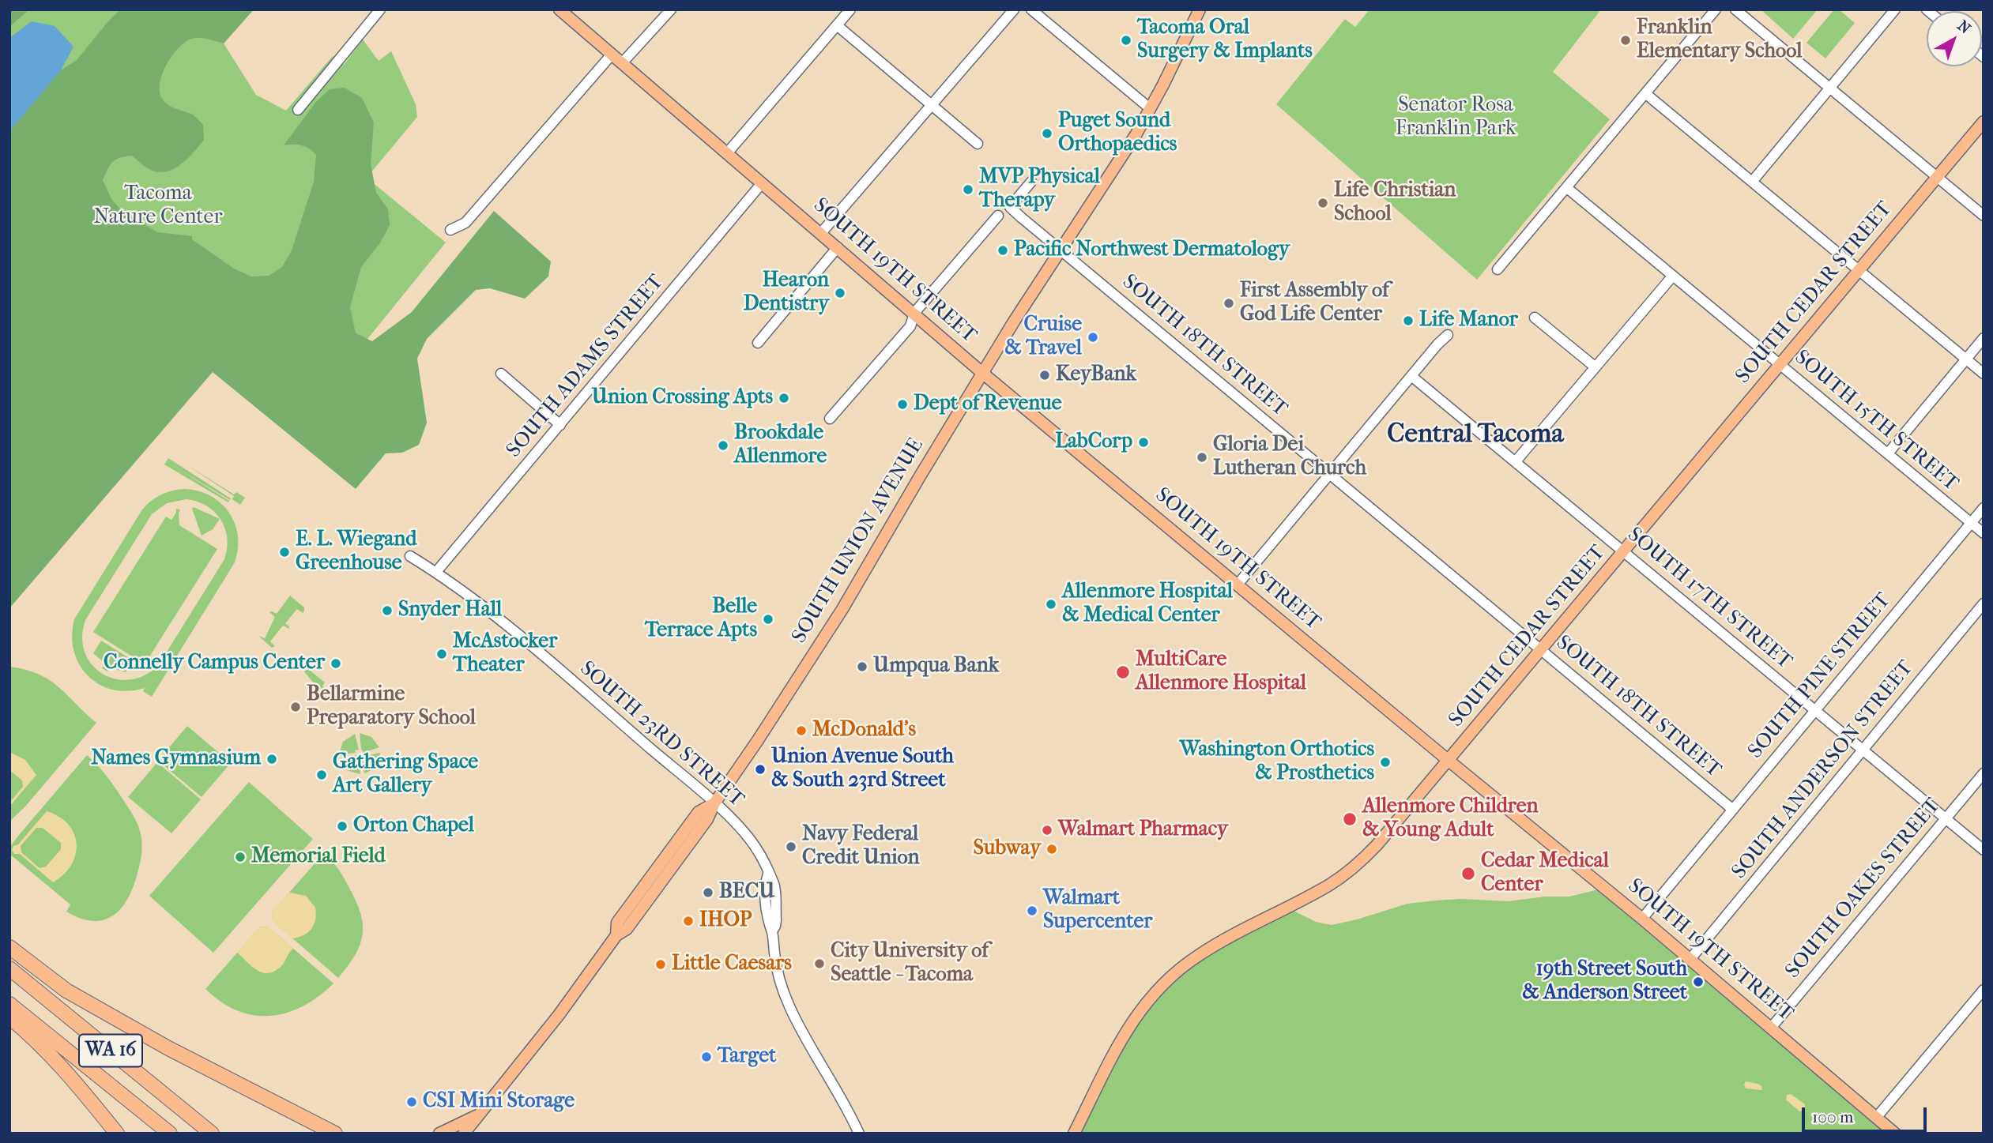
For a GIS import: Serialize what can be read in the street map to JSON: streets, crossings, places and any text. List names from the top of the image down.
{
  "streets": {
    "highway": ["WA 16"],
    "main road": ["SOUTH 19TH STREET", "SOUTH CEDAR STREET", "SOUTH UNION AVENUE"],
    "street": [
      "SOUTH 18TH STREET",
      "SOUTH ADAMS STREET",
      "SOUTH 15TH STREET",
      "SOUTH 17TH STREET",
      "SOUTH PINE STREET",
      "SOUTH 23RD STREET",
      "SOUTH ANDERSON STREET",
      "SOUTH OAKES STREET"
    ]
  },
  "crossings": [
    ["SOUTH 19TH STREET", "SOUTH CEDAR STREET"],
    ["SOUTH 19TH STREET", "SOUTH ADAMS STREET"],
    ["SOUTH 19TH STREET", "SOUTH UNION AVENUE"],
    ["SOUTH 19TH STREET", "SOUTH PINE STREET"],
    ["SOUTH 19TH STREET", "SOUTH ANDERSON STREET"],
    ["SOUTH 19TH STREET", "SOUTH OAKES STREET"],
    ["SOUTH CEDAR STREET", "SOUTH 18TH STREET"],
    ["SOUTH CEDAR STREET", "SOUTH 15TH STREET"],
    ["SOUTH CEDAR STREET", "SOUTH 17TH STREET"],
    ["SOUTH 18TH STREET", "SOUTH UNION AVENUE"],
    ["SOUTH 18TH STREET", "SOUTH PINE STREET"],
    ["SOUTH ADAMS STREET", "SOUTH 23RD STREET"],
    ["SOUTH 15TH STREET", "SOUTH PINE STREET"],
    ["SOUTH UNION AVENUE", "SOUTH 23RD STREET"],
    ["SOUTH 17TH STREET", "SOUTH PINE STREET"],
    ["SOUTH 17TH STREET", "SOUTH ANDERSON STREET"],
    ["SOUTH 17TH STREET", "SOUTH OAKES STREET"]
  ],
  "districts": ["Central Tacoma"],
  "parks": ["Senator Rosa Franklin Park", "Tacoma Nature Center"],
  "places": [
    "Tacoma Oral Surgery & Implants",
    "Franklin Elementary School",
    "Puget Sound Orthopaedics",
    "MVP Physical Therapy",
    "Life Christian School",
    "Pacific Northwest Dermatology",
    "Hearon Dentistry",
    "First Assembly of God Life Center",
    "Life Manor",
    "Cruise & Travel",
    "KeyBank",
    "Union Crossing Apts",
    "Dept of Revenue",
    "LabCorp",
    "Brookdale Allenmore",
    "Gloria Dei Lutheran Church",
    "E. L. Wiegand Greenhouse",
    "Allenmore Hospital & Medical Center",
    "Snyder Hall",
    "Belle Terrace Apts",
    "McAstocker Theater",
    "Connelly Campus Center",
    "Umpqua Bank",
    "MultiCare Allenmore Hospital",
    "Bellarmine Preparatory School",
    "McDonald's",
    "Names Gymnasium",
    "Washington Orthotics & Prosthetics",
    "Union Avenue South & South 23rd Street",
    "Gathering Space Art Gallery",
    "Allenmore Children & Young Adult",
    "Orton Chapel",
    "Walmart Pharmacy",
    "Navy Federal Credit Union",
    "Subway",
    "Memorial Field",
    "Cedar Medical Center",
    "BECU",
    "Walmart Supercenter",
    "IHOP",
    "City University of Seattle - Tacoma",
    "Little Caesars",
    "19th Street South & Anderson Street",
    "Target",
    "CSI Mini Storage"
  ],
  "scale_bar": "100 m",
  "north": "top right"
}
